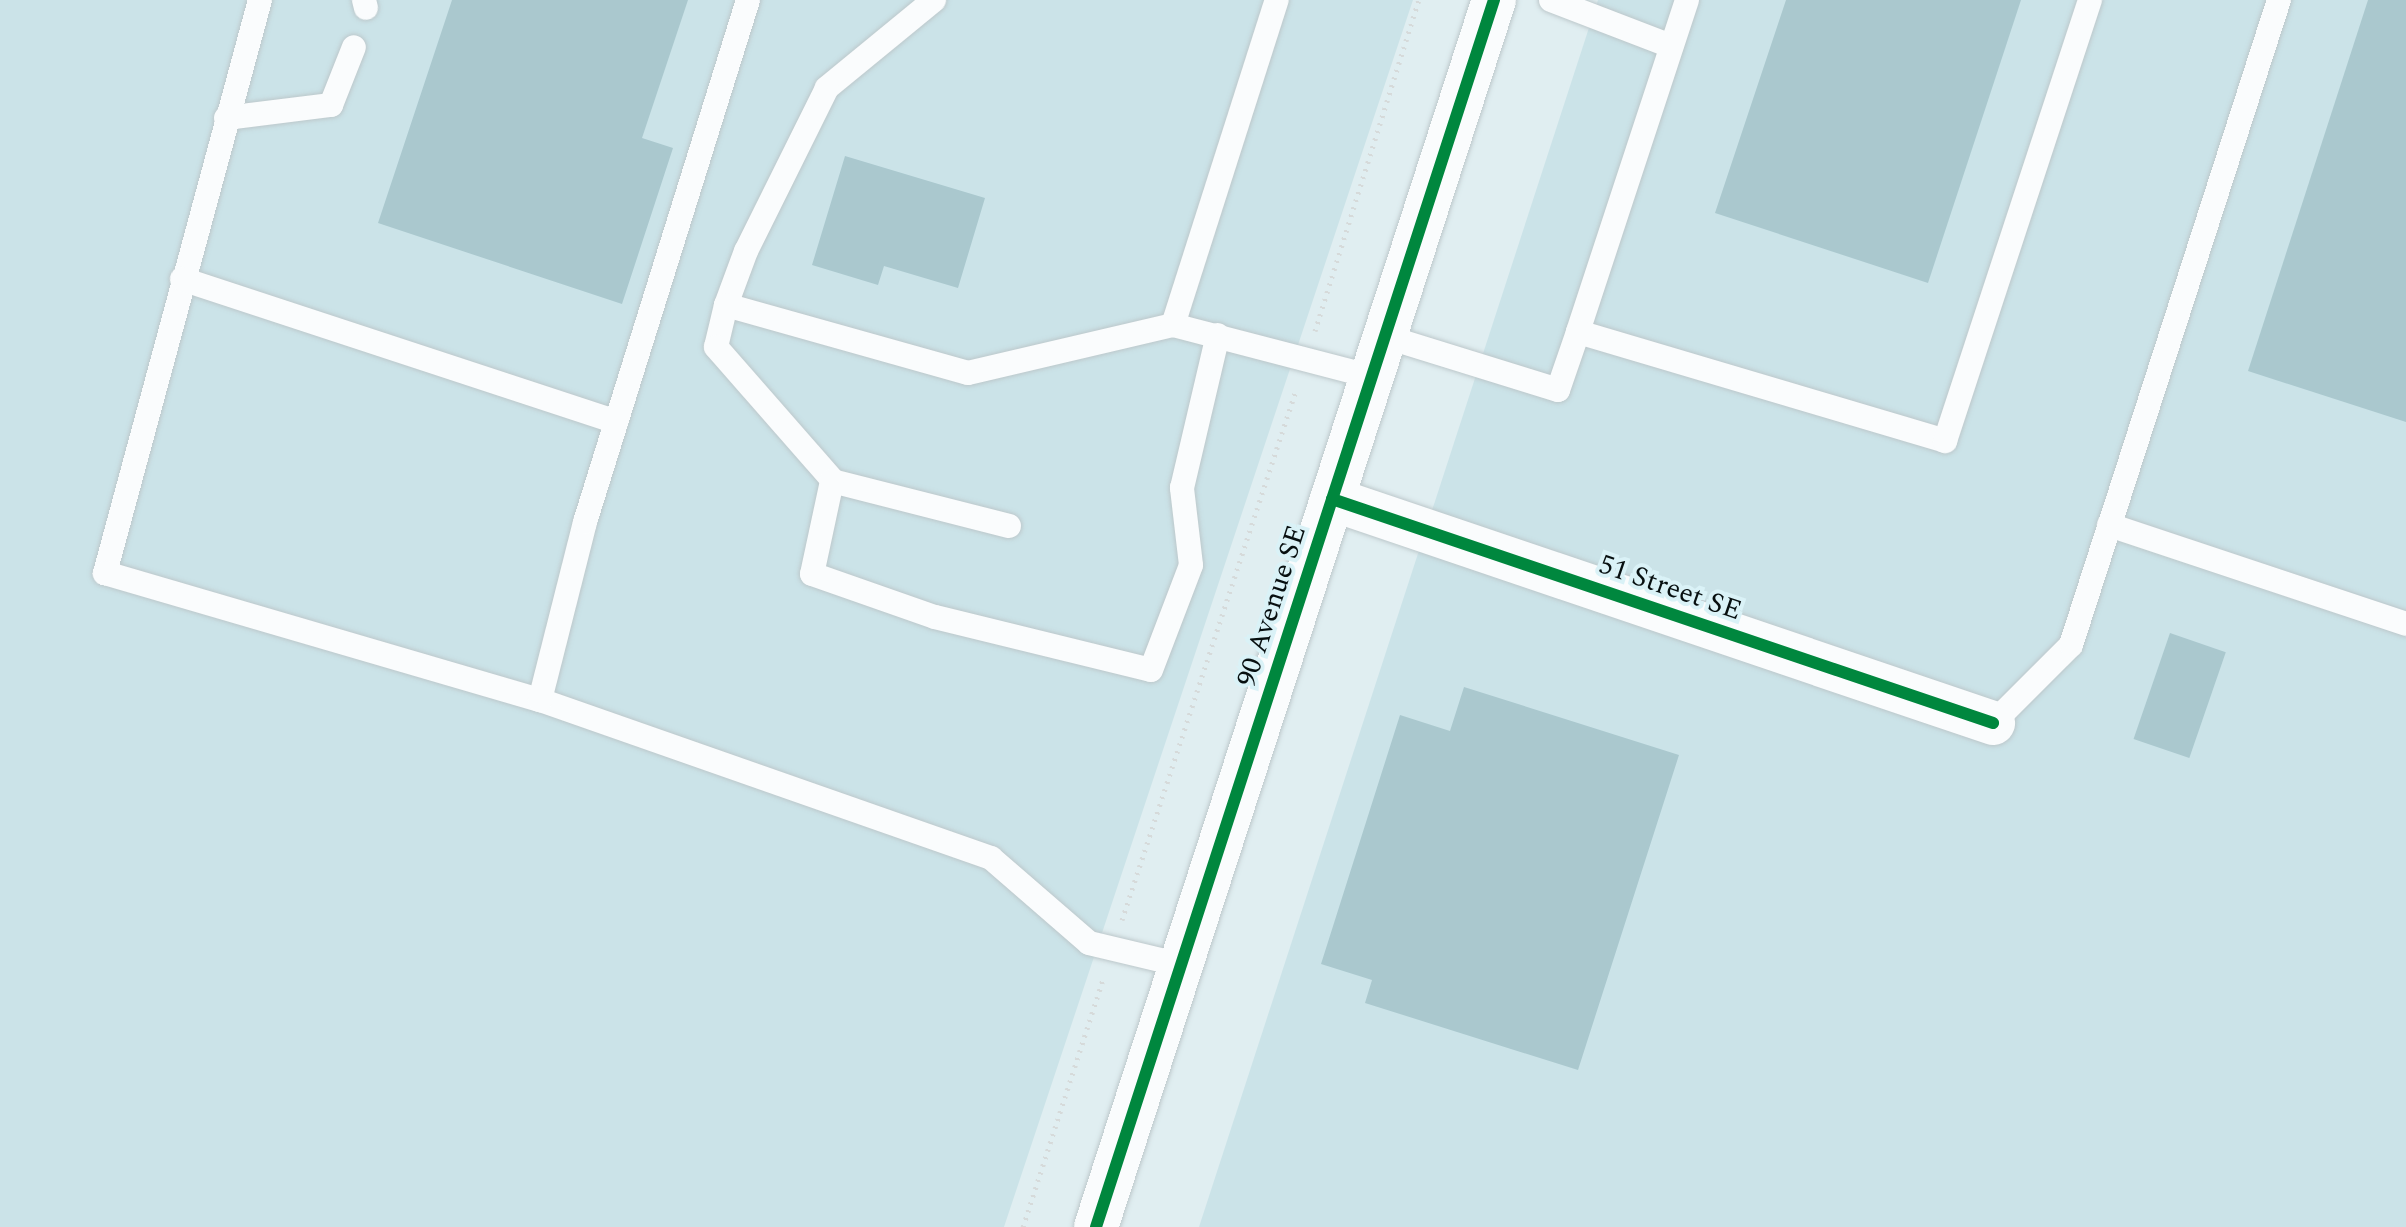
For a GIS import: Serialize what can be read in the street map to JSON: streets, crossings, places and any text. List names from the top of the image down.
{
  "streets": {
    "street": ["51 Street SE", "90 Avenue SE"]
  },
  "crossings": [
    ["51 Street SE", "90 Avenue SE"]
  ]
}
